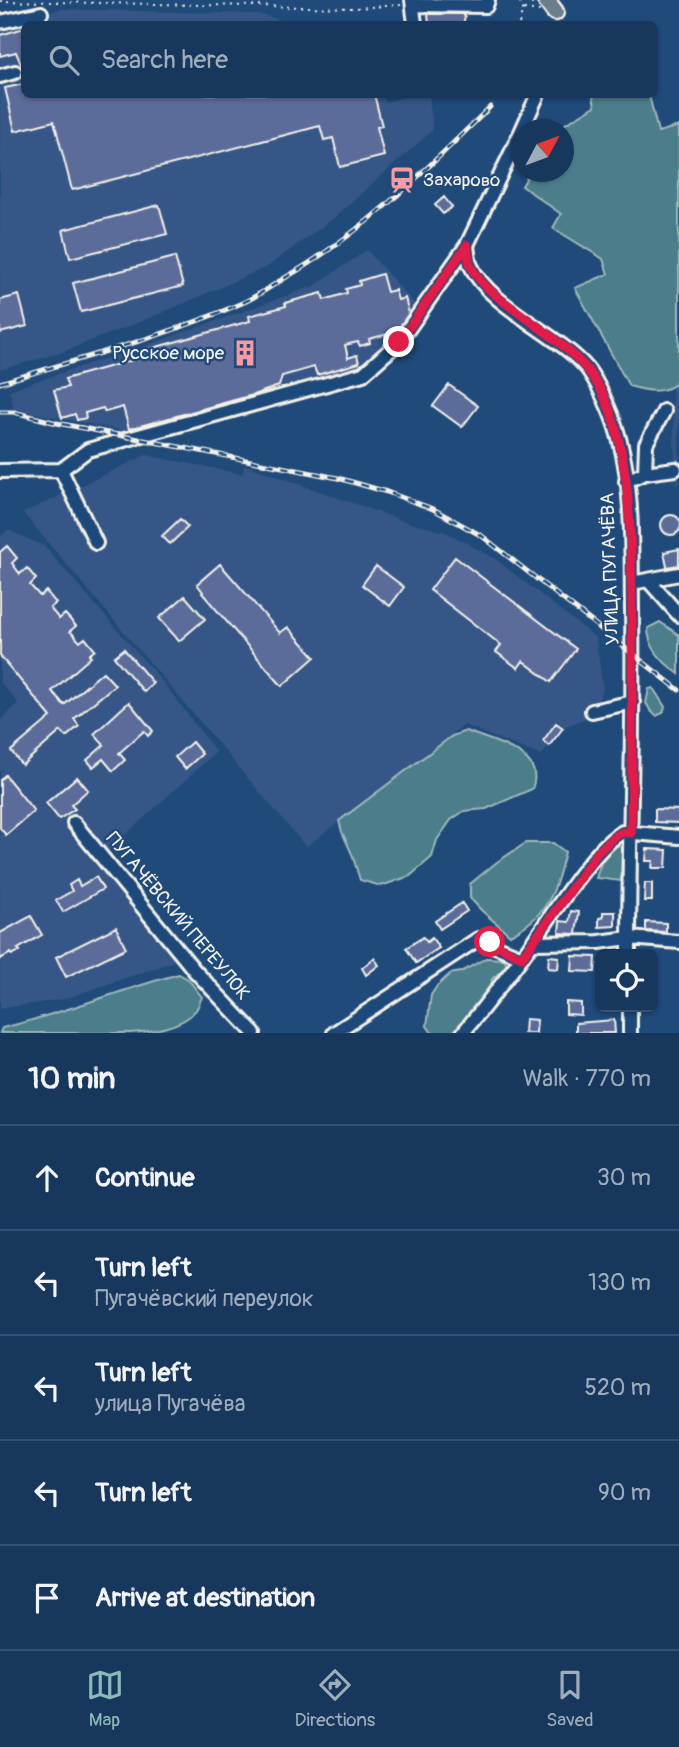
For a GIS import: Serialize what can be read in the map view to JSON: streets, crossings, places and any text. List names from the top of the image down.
{
  "streets": {
    "street": ["УЛИЦА ПУГАЧЁВА", "ПУГАЧЁВСКИЙ ПЕРЕУЛОК"]
  },
  "places": {
    "station": ["Захарово"],
    "building": ["Русское море"]
  },
  "north": "top right",
  "page": {
    "search": "Search here",
    "heading": ["10 min", "Walk · 770 m"],
    "list": [
      ["Continue", "30 m"],
      ["Turn left", "Пугачёвский переулок", "130 m"],
      ["Turn left", "улица Пугачёва", "520 m"],
      ["Turn left", "90 m"],
      "Arrive at destination"
    ],
    "nav": ["Map", "Directions", "Saved"]
  }
}
